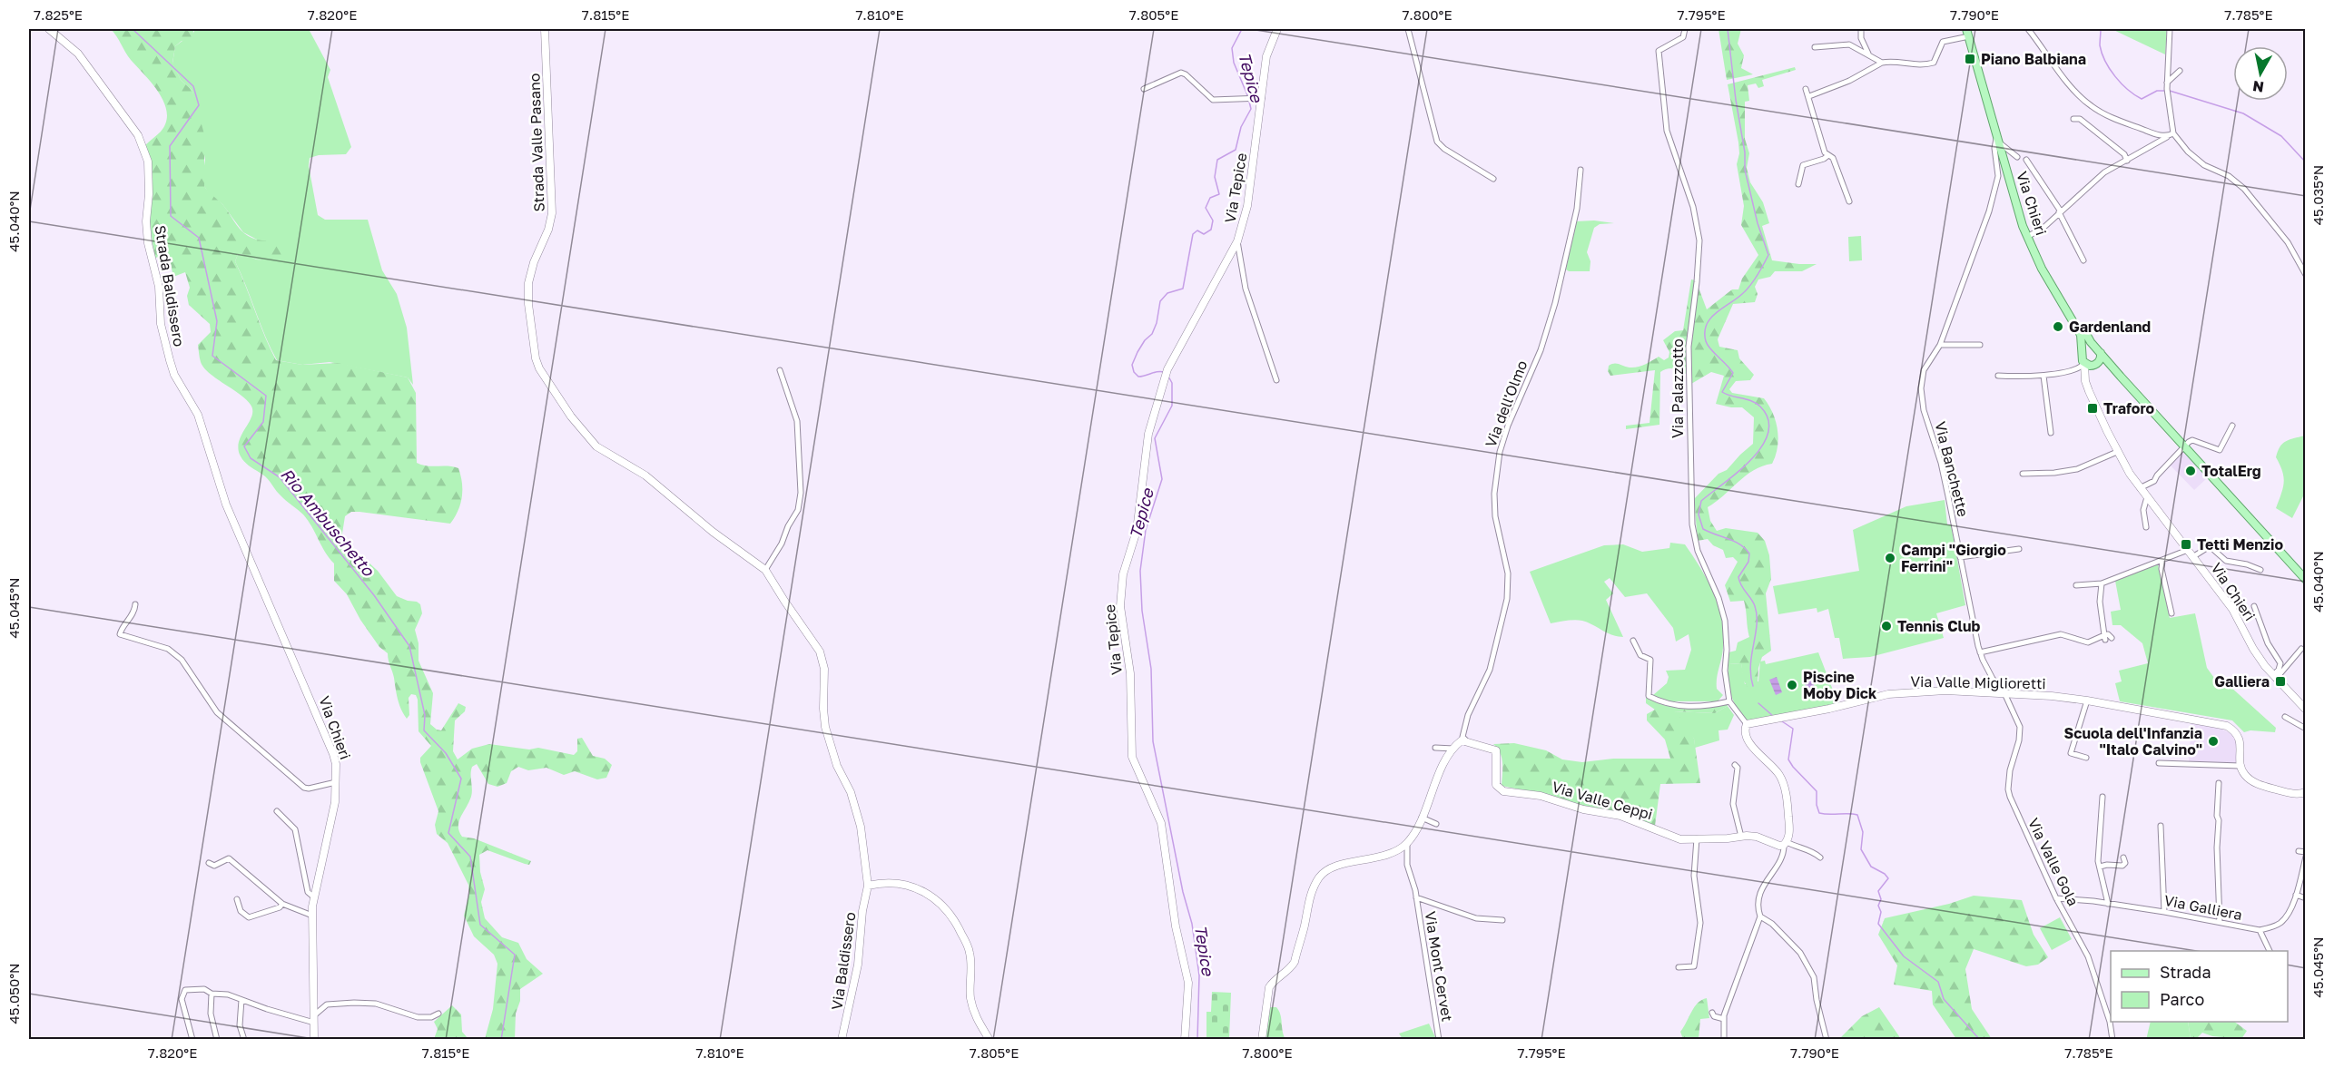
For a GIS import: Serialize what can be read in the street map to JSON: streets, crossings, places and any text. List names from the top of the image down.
{
  "streets": {
    "main road": ["Via Chieri"],
    "street": [
      "Strada Valle Pasano",
      "Via Tepice",
      "Strada Baldissero",
      "Via Palazzotto",
      "Via dell'Olmo",
      "Via Banchette",
      "Via Valle Miglioretti",
      "Via Valle Ceppi",
      "Via Valle Gola",
      "Via Galliera",
      "Via Baldissero",
      "Via Mont Cervet"
    ]
  },
  "crossings": [
    ["Strada Valle Pasano", "Via Baldissero"],
    ["Via Chieri", "Strada Baldissero"],
    ["Via Chieri", "Via Banchette"],
    ["Via Palazzotto", "Via Valle Miglioretti"],
    ["Via dell'Olmo", "Via Valle Ceppi"],
    ["Via Banchette", "Via Valle Miglioretti"],
    ["Via Banchette", "Via Valle Gola"],
    ["Via Valle Miglioretti", "Via Valle Gola"],
    ["Via Valle Gola", "Via Galliera"]
  ],
  "water": ["Tepice", "Rio Ambuschetto"],
  "places": {
    "transit": [
      "Piano Balbiana",
      "Traforo",
      "Tetti Menzio",
      "Galliera"
    ],
    "other": [
      "Gardenland",
      "TotalErg",
      "Campi \"Giorgio Ferrini\"",
      "Tennis Club",
      "Piscine Moby Dick",
      "Scuola dell'Infanzia \"Italo Calvino\""
    ]
  },
  "legend": ["Strada", "Parco"],
  "north": "bottom",
  "coordinates": [
    "7.825°E",
    "7.820°E",
    "7.815°E",
    "7.810°E",
    "7.805°E",
    "7.800°E",
    "7.795°E",
    "7.790°E",
    "7.785°E",
    "45.035°N",
    "45.040°N",
    "45.045°N",
    "45.050°N"
  ]
}
